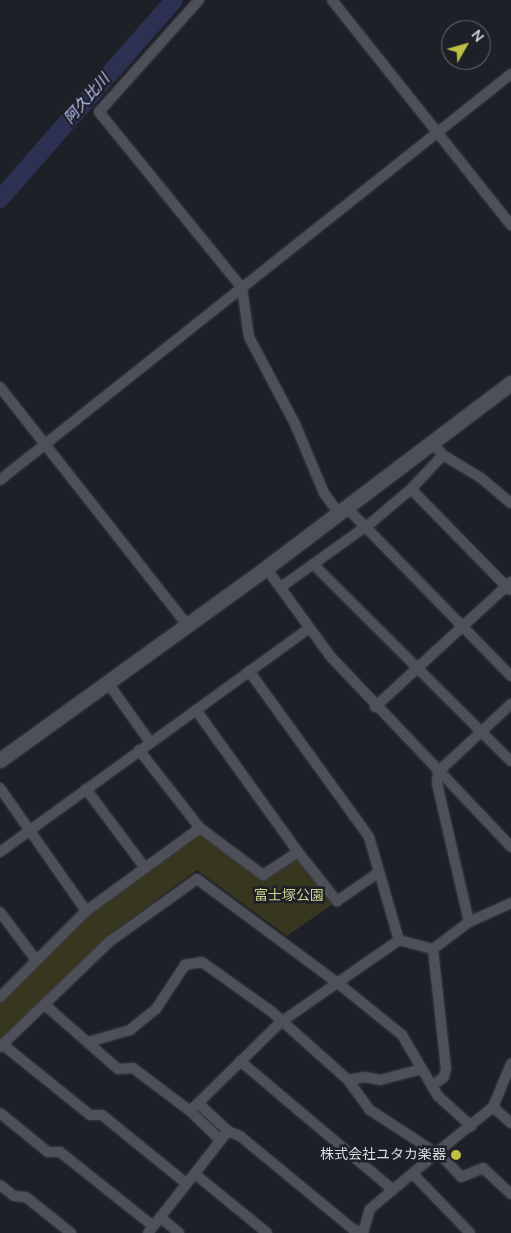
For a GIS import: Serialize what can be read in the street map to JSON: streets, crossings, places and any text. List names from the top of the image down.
{
  "water": ["阿久比川"],
  "parks": ["富士塚公園"],
  "places": ["株式会社ユタカ楽器"],
  "north": "top right"
}
